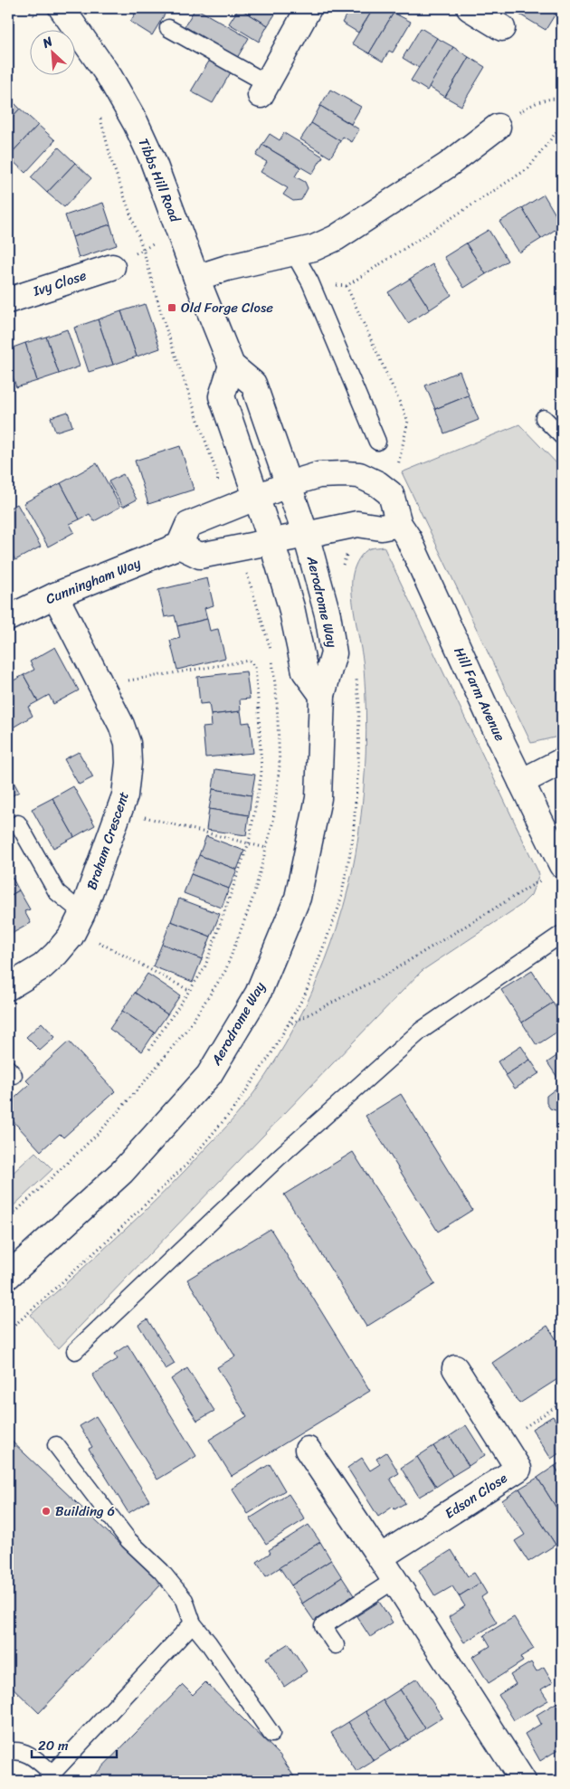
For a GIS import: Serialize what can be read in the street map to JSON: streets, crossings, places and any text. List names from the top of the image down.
{
  "streets": {
    "street": [
      "Tibbs Hill Road",
      "Ivy Close",
      "Cunningham Way",
      "Aerodrome Way",
      "Hill Farm Avenue",
      "Braham Crescent",
      "Edson Close"
    ]
  },
  "crossings": [
    ["Tibbs Hill Road", "Aerodrome Way"],
    ["Tibbs Hill Road", "Hill Farm Avenue"],
    ["Cunningham Way", "Braham Crescent"]
  ],
  "places": {
    "transit": ["Old Forge Close"],
    "other": ["Building 6"]
  },
  "scale_bar": "20 m",
  "north": "top left"
}
